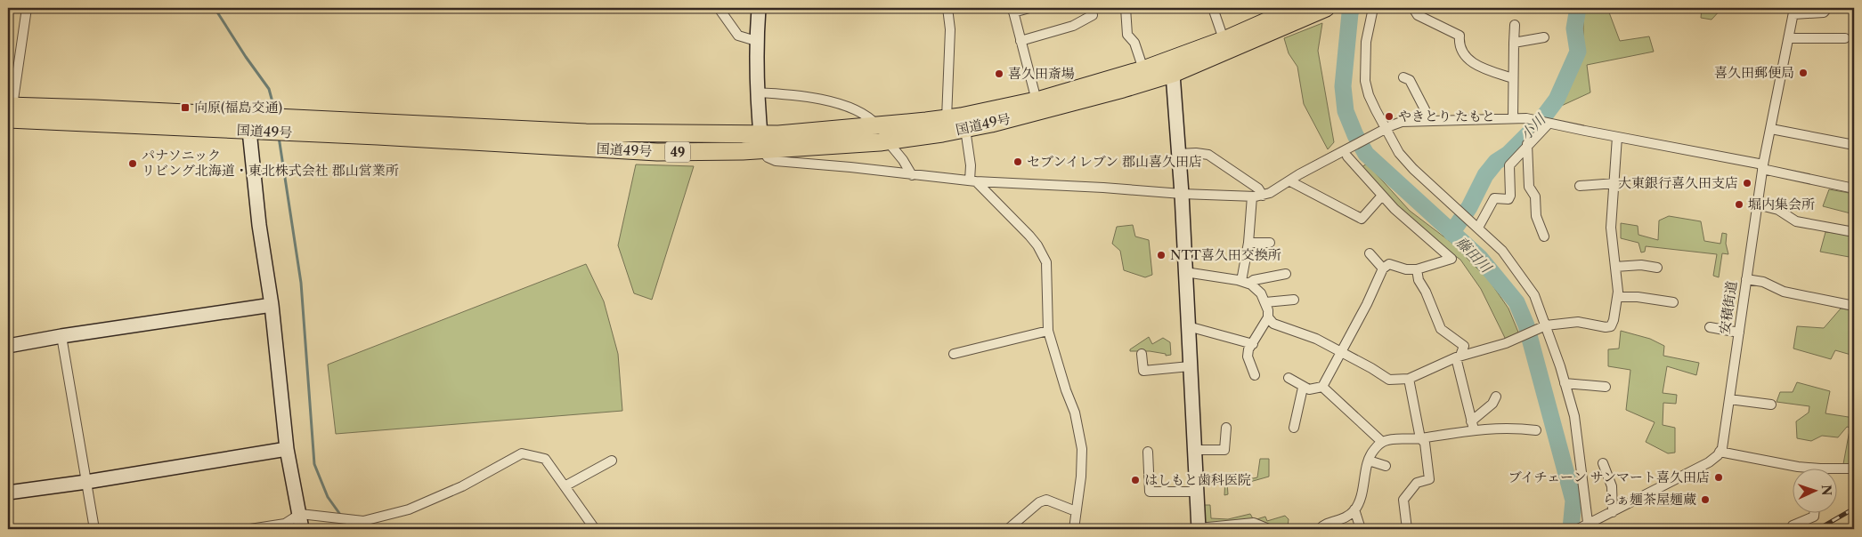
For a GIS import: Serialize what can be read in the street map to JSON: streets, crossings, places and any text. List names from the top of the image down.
{
  "streets": {
    "highway": ["国道49号", "49"],
    "street": ["安積街道"]
  },
  "water": ["小川", "藤田川"],
  "places": {
    "other": [
      "喜久田郵便局",
      "喜久田斎場",
      "やきとり たもと",
      "セブンイレブン 郡山喜久田店",
      "パナソニック リビング北海道・東北株式会社 郡山営業所",
      "大東銀行喜久田支店",
      "堀内集会所",
      "NTT喜久田交換所",
      "ブイチェーン サンマート喜久田店",
      "はしもと歯科医院",
      "らぁ麺茶屋麺蔵"
    ],
    "transit": ["向原(福島交通)"]
  },
  "north": "right"
}
